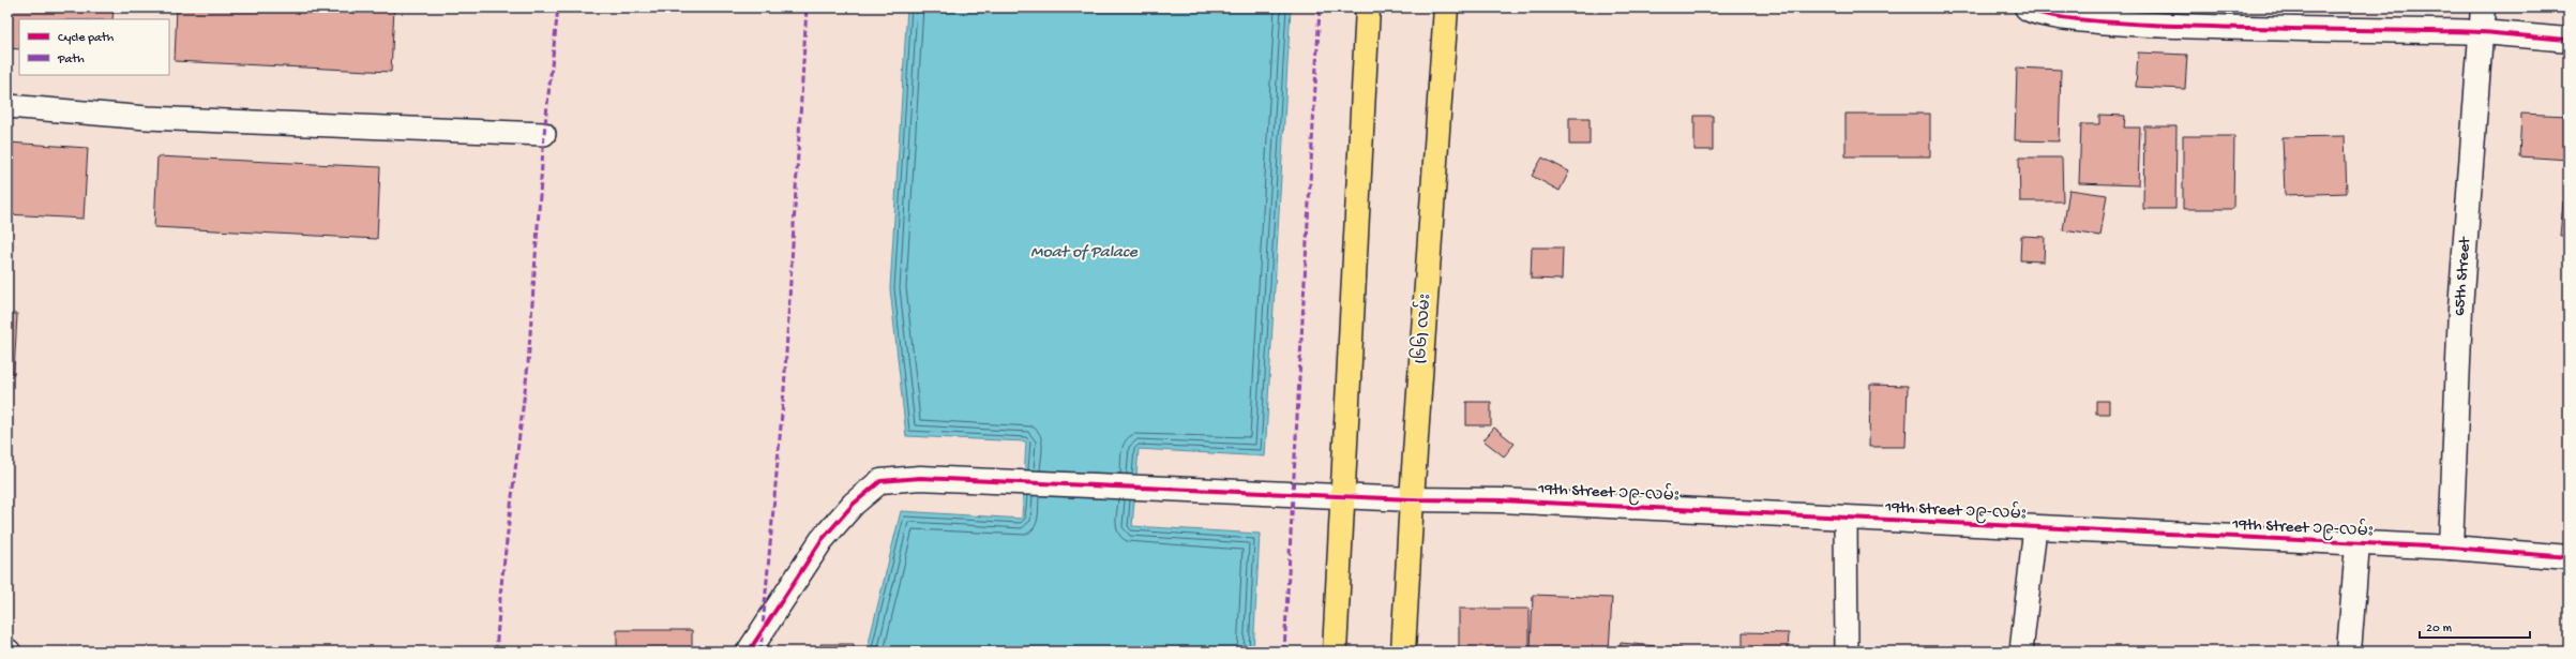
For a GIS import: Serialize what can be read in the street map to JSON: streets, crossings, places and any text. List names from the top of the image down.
{
  "streets": {
    "main road": ["(၆၆) လမ်း"],
    "street": ["65th Street", "19th Street ၁၉−လမ်း"]
  },
  "crossings": [
    ["65th Street", "19th Street ၁၉−လမ်း"],
    ["(၆၆) လမ်း", "19th Street ၁၉−လမ်း"]
  ],
  "water": ["Moat of Palace"],
  "legend": ["Cycle path", "Path"],
  "scale_bar": "20 m"
}
